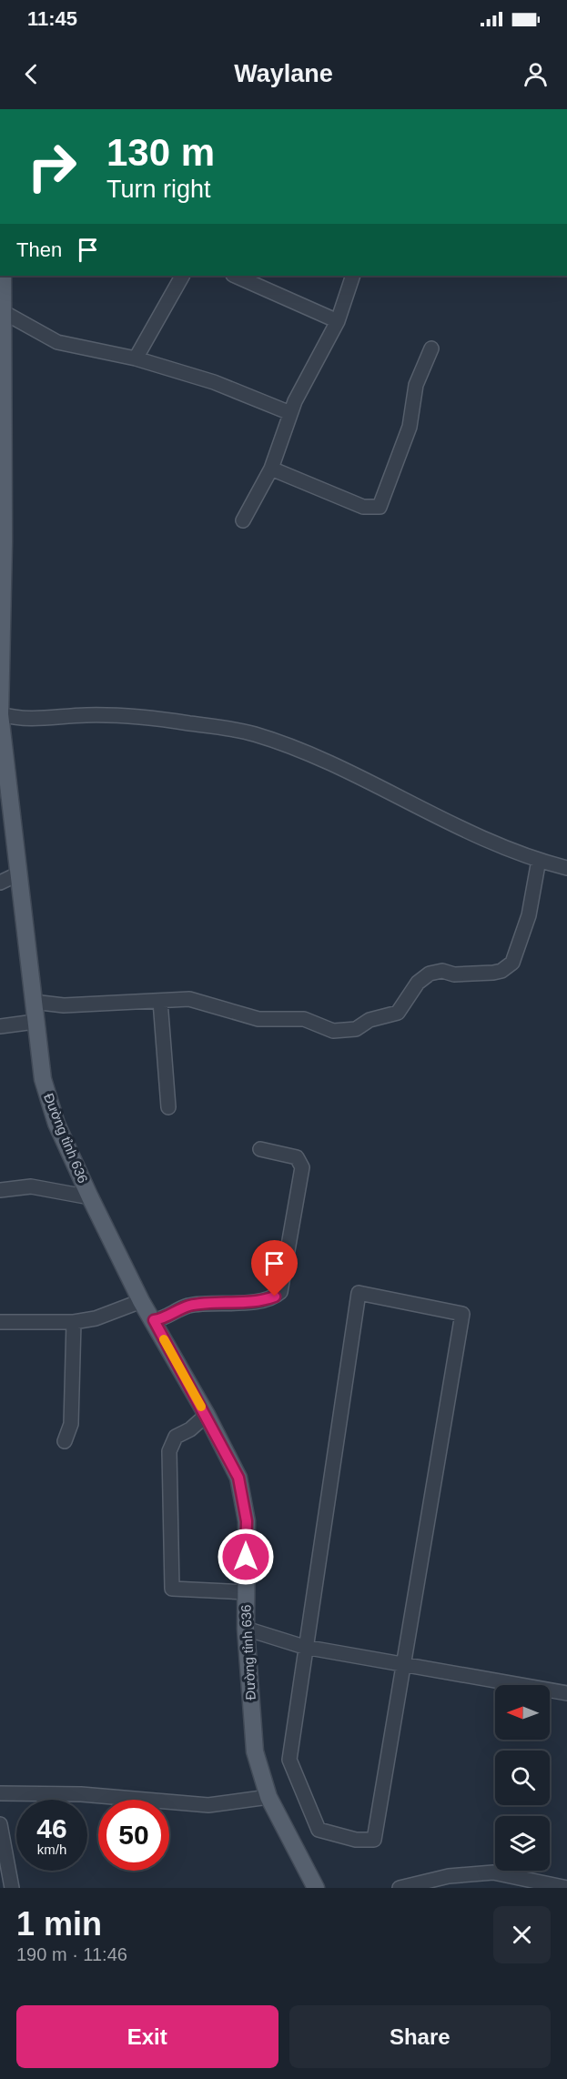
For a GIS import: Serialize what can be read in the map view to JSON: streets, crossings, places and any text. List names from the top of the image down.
{
  "streets": {
    "main road": ["Đường tỉnh 636"]
  },
  "north": "left",
  "page": {
    "status": "11:45",
    "header": "Waylane",
    "turn": ["130 m", "Turn right"],
    "then": "Then",
    "speed": "46 km/h",
    "limit": "50",
    "heading": ["1 min", "190 m · 11:46"],
    "buttons": ["Exit", "Share"]
  }
}
